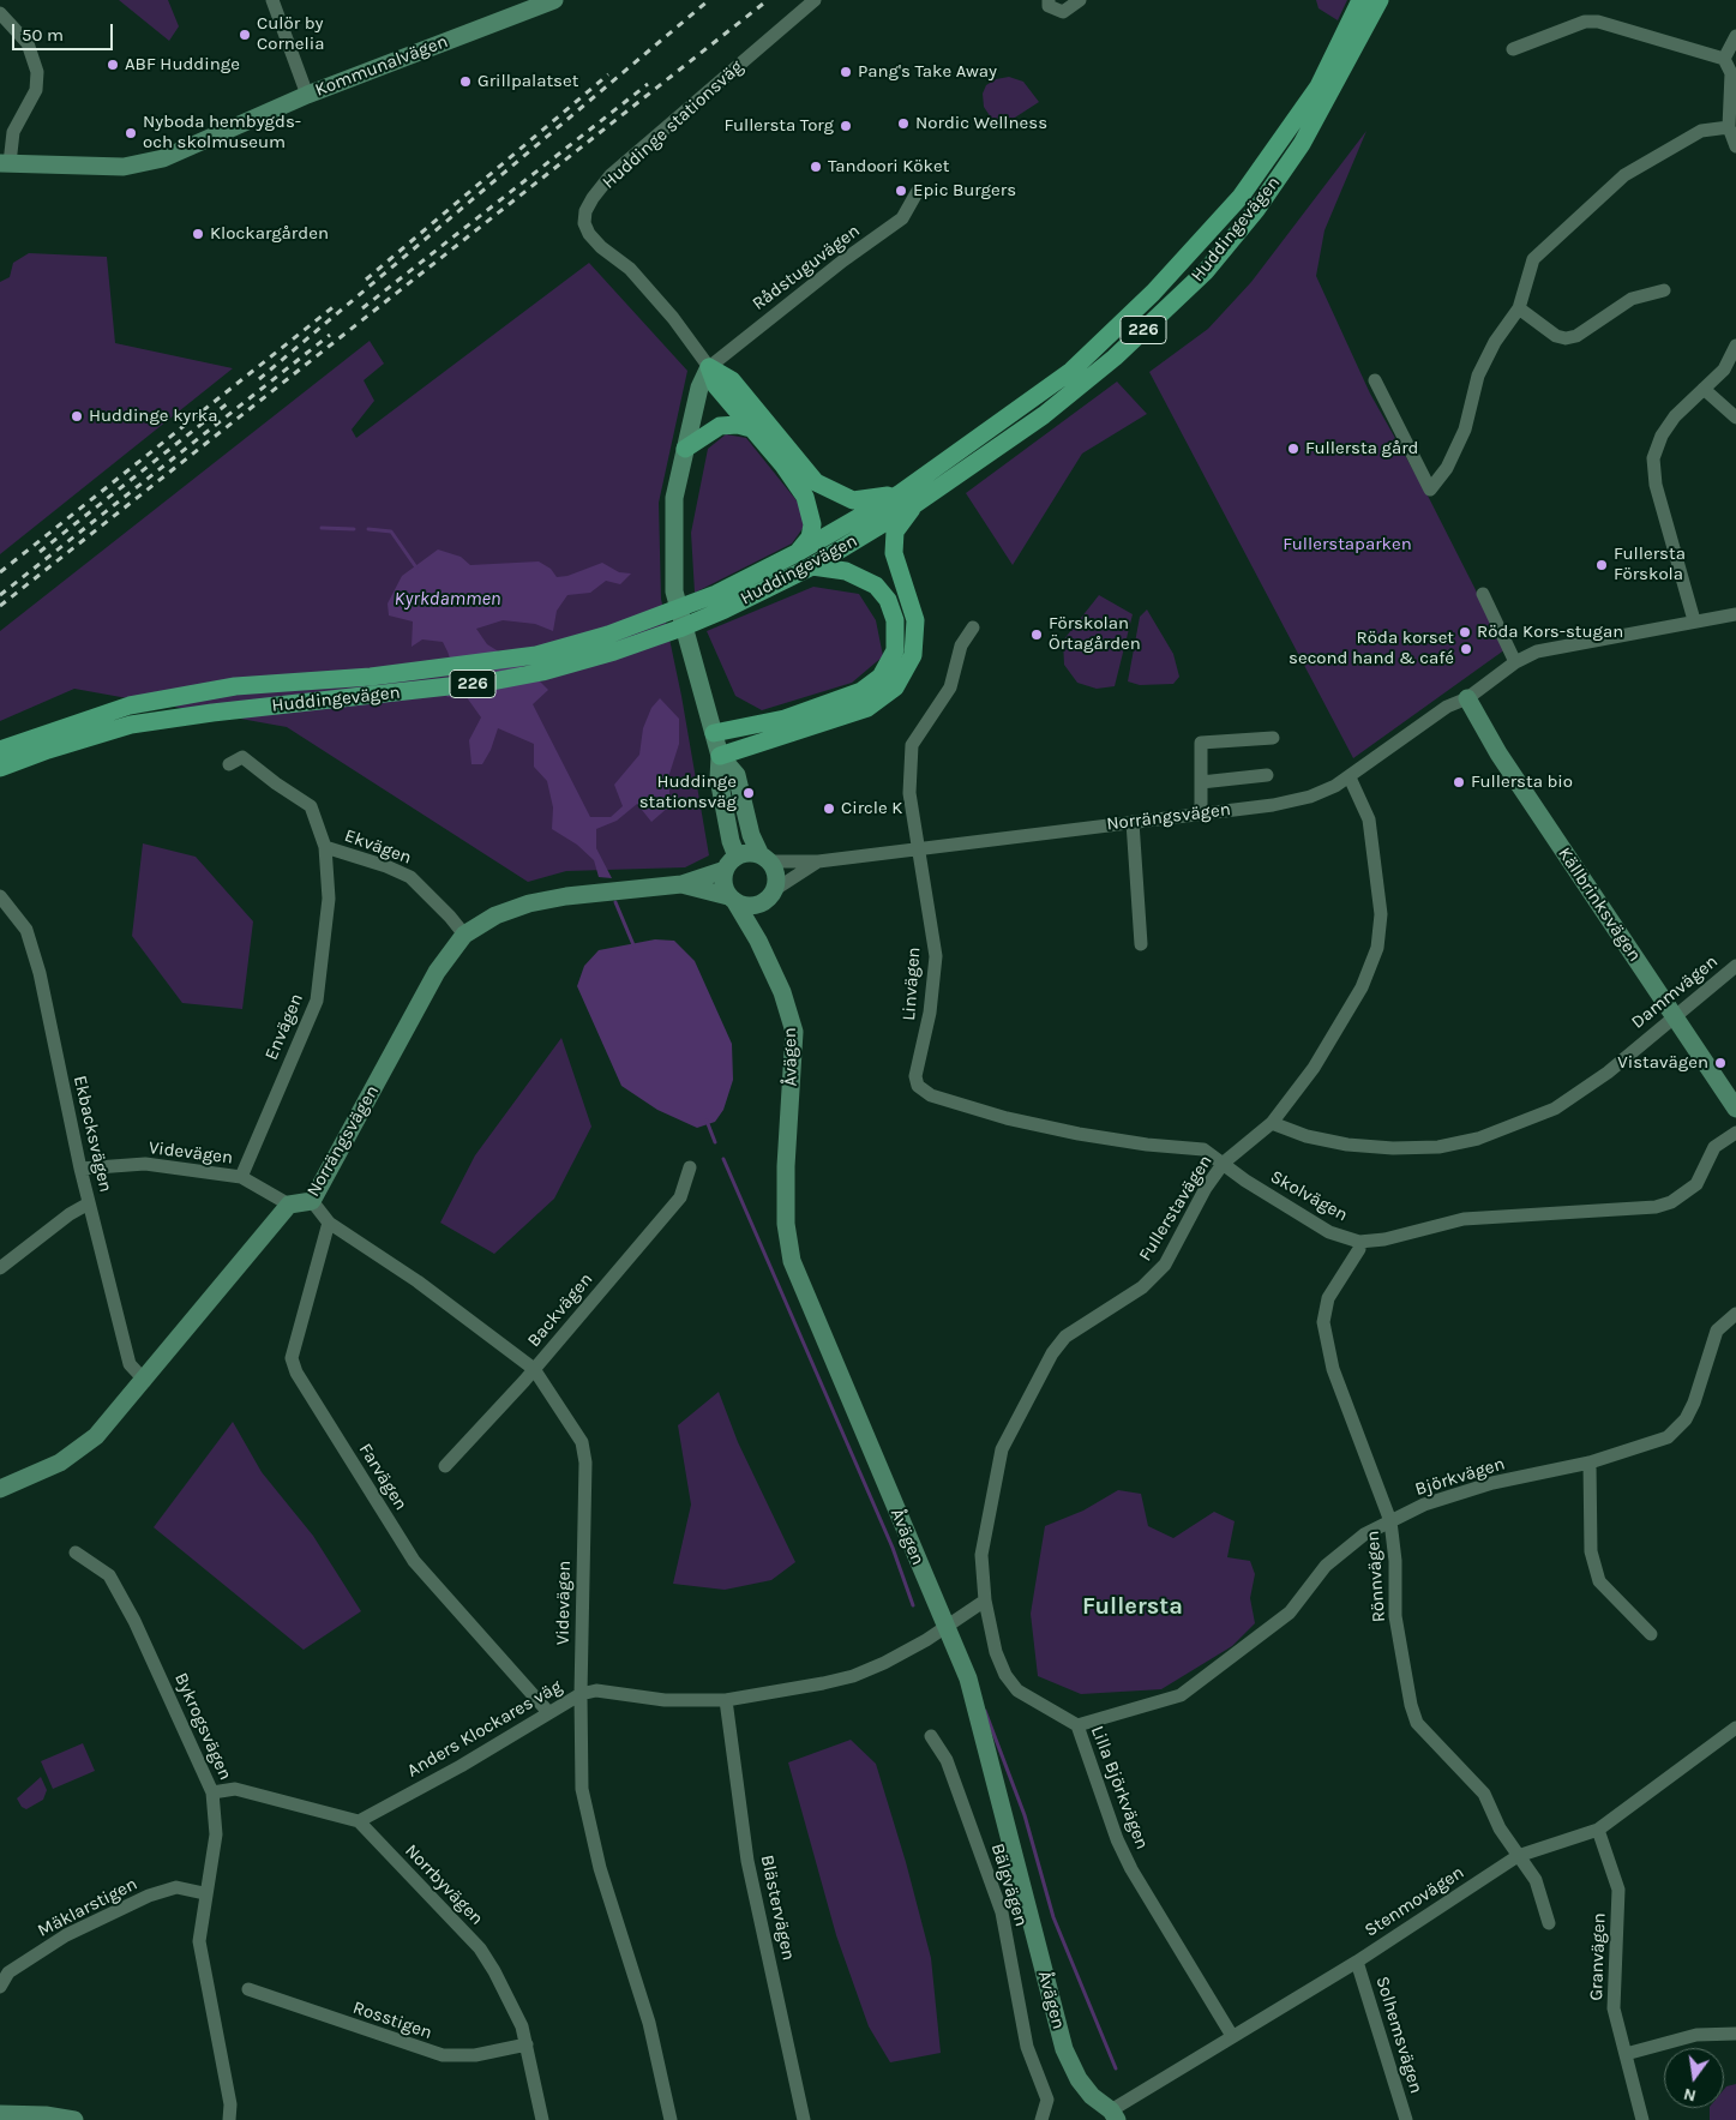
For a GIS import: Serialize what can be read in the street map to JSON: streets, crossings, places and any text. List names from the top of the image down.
{
  "streets": {
    "main road": ["Huddingevägen", "226"],
    "street": [
      "Kommunalvägen",
      "Huddinge stationsväg",
      "Rådstuguvägen",
      "Norrängsvägen",
      "Ekvägen",
      "Källbrinksvägen",
      "Linvägen",
      "Dammvägen",
      "Envägen",
      "Åvägen",
      "Ekbacksvägen",
      "Videvägen",
      "Skolvägen",
      "Fullerstavägen",
      "Backvägen",
      "Farvägen",
      "Björkvägen",
      "Rönnvägen",
      "Bykrogsvägen",
      "Anders Klockares väg",
      "Lilla Björkvägen",
      "Norrbyvägen",
      "Bälgvägen",
      "Stenmovägen",
      "Mäklarstigen",
      "Blästervägen",
      "Granvägen",
      "Rosstigen",
      "Solhemsvägen"
    ]
  },
  "crossings": [
    ["Huddinge stationsväg", "Rådstuguvägen"],
    ["Norrängsvägen", "Ekvägen"],
    ["Norrängsvägen", "Källbrinksvägen"],
    ["Norrängsvägen", "Linvägen"],
    ["Norrängsvägen", "Åvägen"],
    ["Norrängsvägen", "Ekbacksvägen"],
    ["Norrängsvägen", "Videvägen"],
    ["Norrängsvägen", "Fullerstavägen"],
    ["Ekvägen", "Envägen"],
    ["Källbrinksvägen", "Dammvägen"],
    ["Linvägen", "Skolvägen"],
    ["Dammvägen", "Fullerstavägen"],
    ["Envägen", "Videvägen"],
    ["Åvägen", "Anders Klockares väg"],
    ["Åvägen", "Stenmovägen"],
    ["Ekbacksvägen", "Videvägen"],
    ["Videvägen", "Backvägen"],
    ["Videvägen", "Farvägen"],
    ["Videvägen", "Anders Klockares väg"],
    ["Skolvägen", "Fullerstavägen"],
    ["Skolvägen", "Rönnvägen"],
    ["Fullerstavägen", "Lilla Björkvägen"],
    ["Farvägen", "Anders Klockares väg"],
    ["Björkvägen", "Rönnvägen"],
    ["Björkvägen", "Lilla Björkvägen"],
    ["Rönnvägen", "Stenmovägen"],
    ["Bykrogsvägen", "Mäklarstigen"],
    ["Anders Klockares väg", "Norrbyvägen"],
    ["Anders Klockares väg", "Blästervägen"],
    ["Lilla Björkvägen", "Stenmovägen"],
    ["Norrbyvägen", "Rosstigen"],
    ["Stenmovägen", "Granvägen"],
    ["Stenmovägen", "Solhemsvägen"]
  ],
  "districts": ["Fullersta"],
  "water": ["Kyrkdammen"],
  "parks": ["Fullerstaparken"],
  "places": [
    "Culör by Cornelia",
    "ABF Huddinge",
    "Pang's Take Away",
    "Grillpalatset",
    "Nordic Wellness",
    "Fullersta Torg",
    "Nyboda hembygds- och skolmuseum",
    "Tandoori Köket",
    "Epic Burgers",
    "Klockargården",
    "Huddinge kyrka",
    "Fullersta gård",
    "Fullersta Förskola",
    "Röda Kors-stugan",
    "Förskolan Örtagården",
    "Röda korset second hand & café",
    "Fullersta bio",
    "Huddinge stationsväg",
    "Circle K",
    "Vistavägen"
  ],
  "scale_bar": "50 m",
  "north": "bottom"
}
